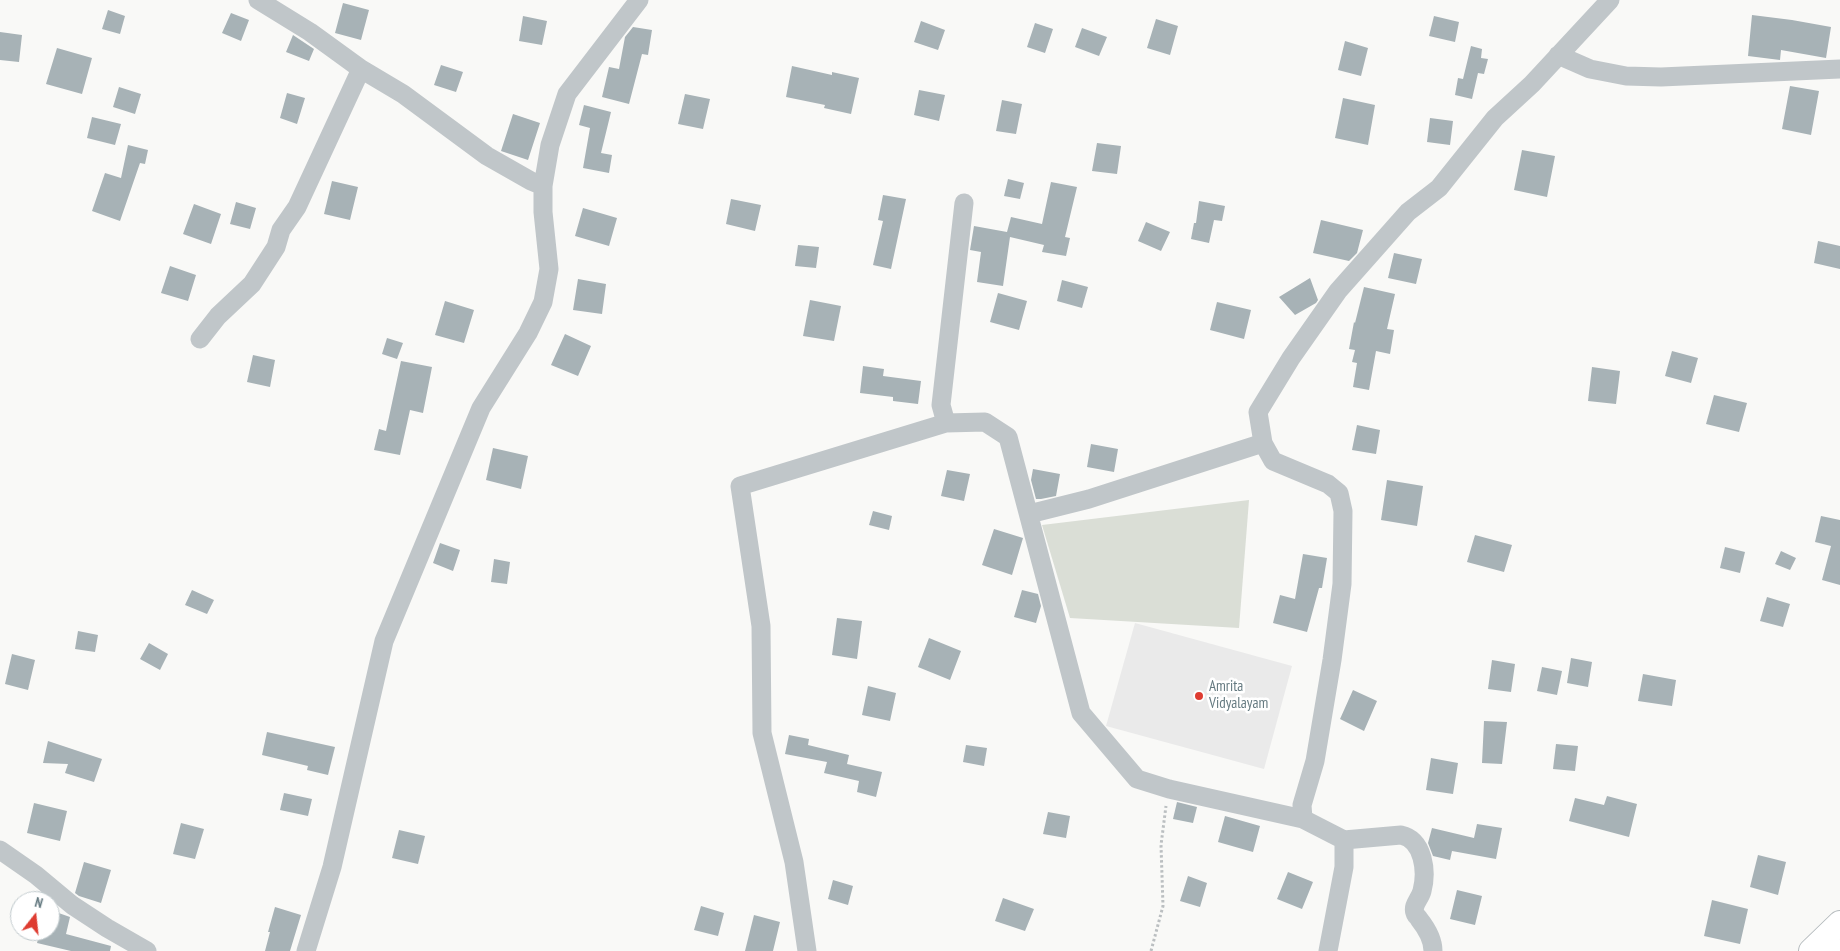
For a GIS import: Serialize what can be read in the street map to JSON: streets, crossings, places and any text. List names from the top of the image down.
{
  "places": ["Amrita Vidyalayam"],
  "north": "top"
}
